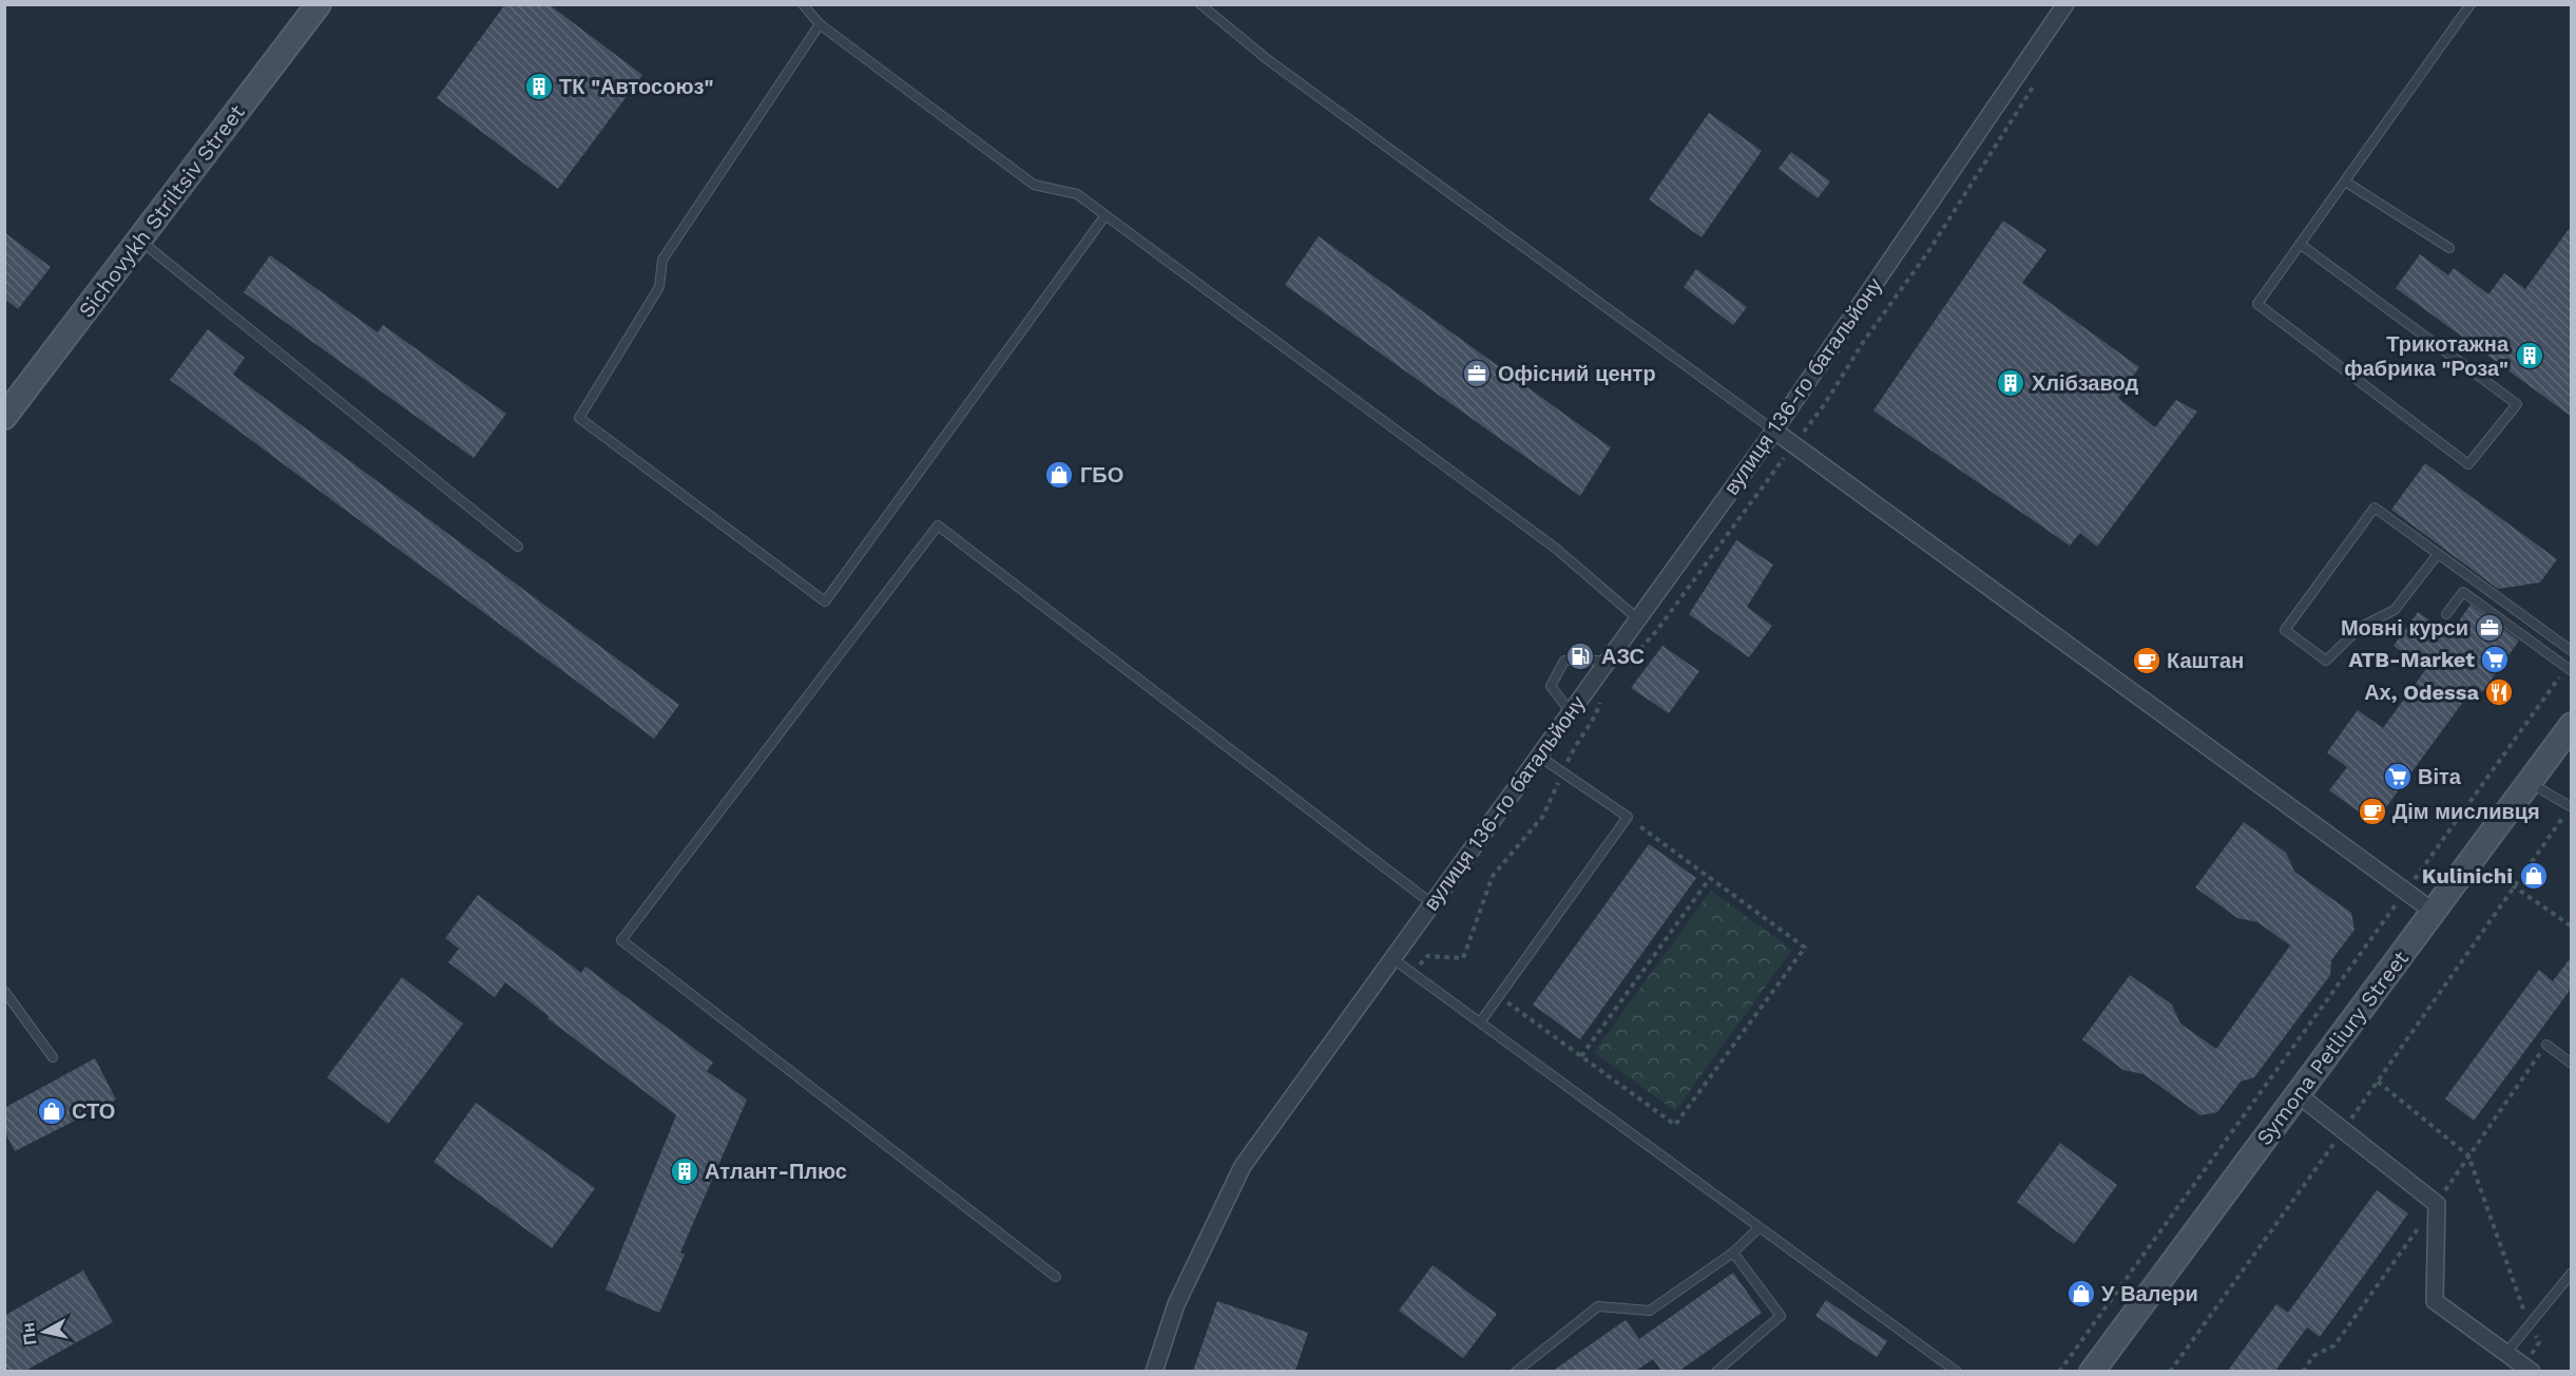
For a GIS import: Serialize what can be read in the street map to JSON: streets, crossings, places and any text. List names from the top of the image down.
{
  "streets": {
    "main road": ["Sichovykh Striltsiv Street", "Symona Petliury Street"],
    "street": ["вулиця 136-го батальйону"]
  },
  "places": {
    "building": [
      "ТК \"Автосоюз\"",
      "Трикотажна фабрика \"Роза\"",
      "Хлібзавод",
      "Атлант-Плюс"
    ],
    "office": ["Офісний центр", "Мовні курси"],
    "shop": [
      "ГБО",
      "Kulinichi",
      "СТО",
      "У Валери"
    ],
    "fuel station": ["АЗС"],
    "supermarket": ["ATB-Market", "Віта"],
    "cafe": ["Каштан", "Дім мисливця"],
    "restaurant": ["Ах, Odessa"]
  },
  "north": "left"
}
